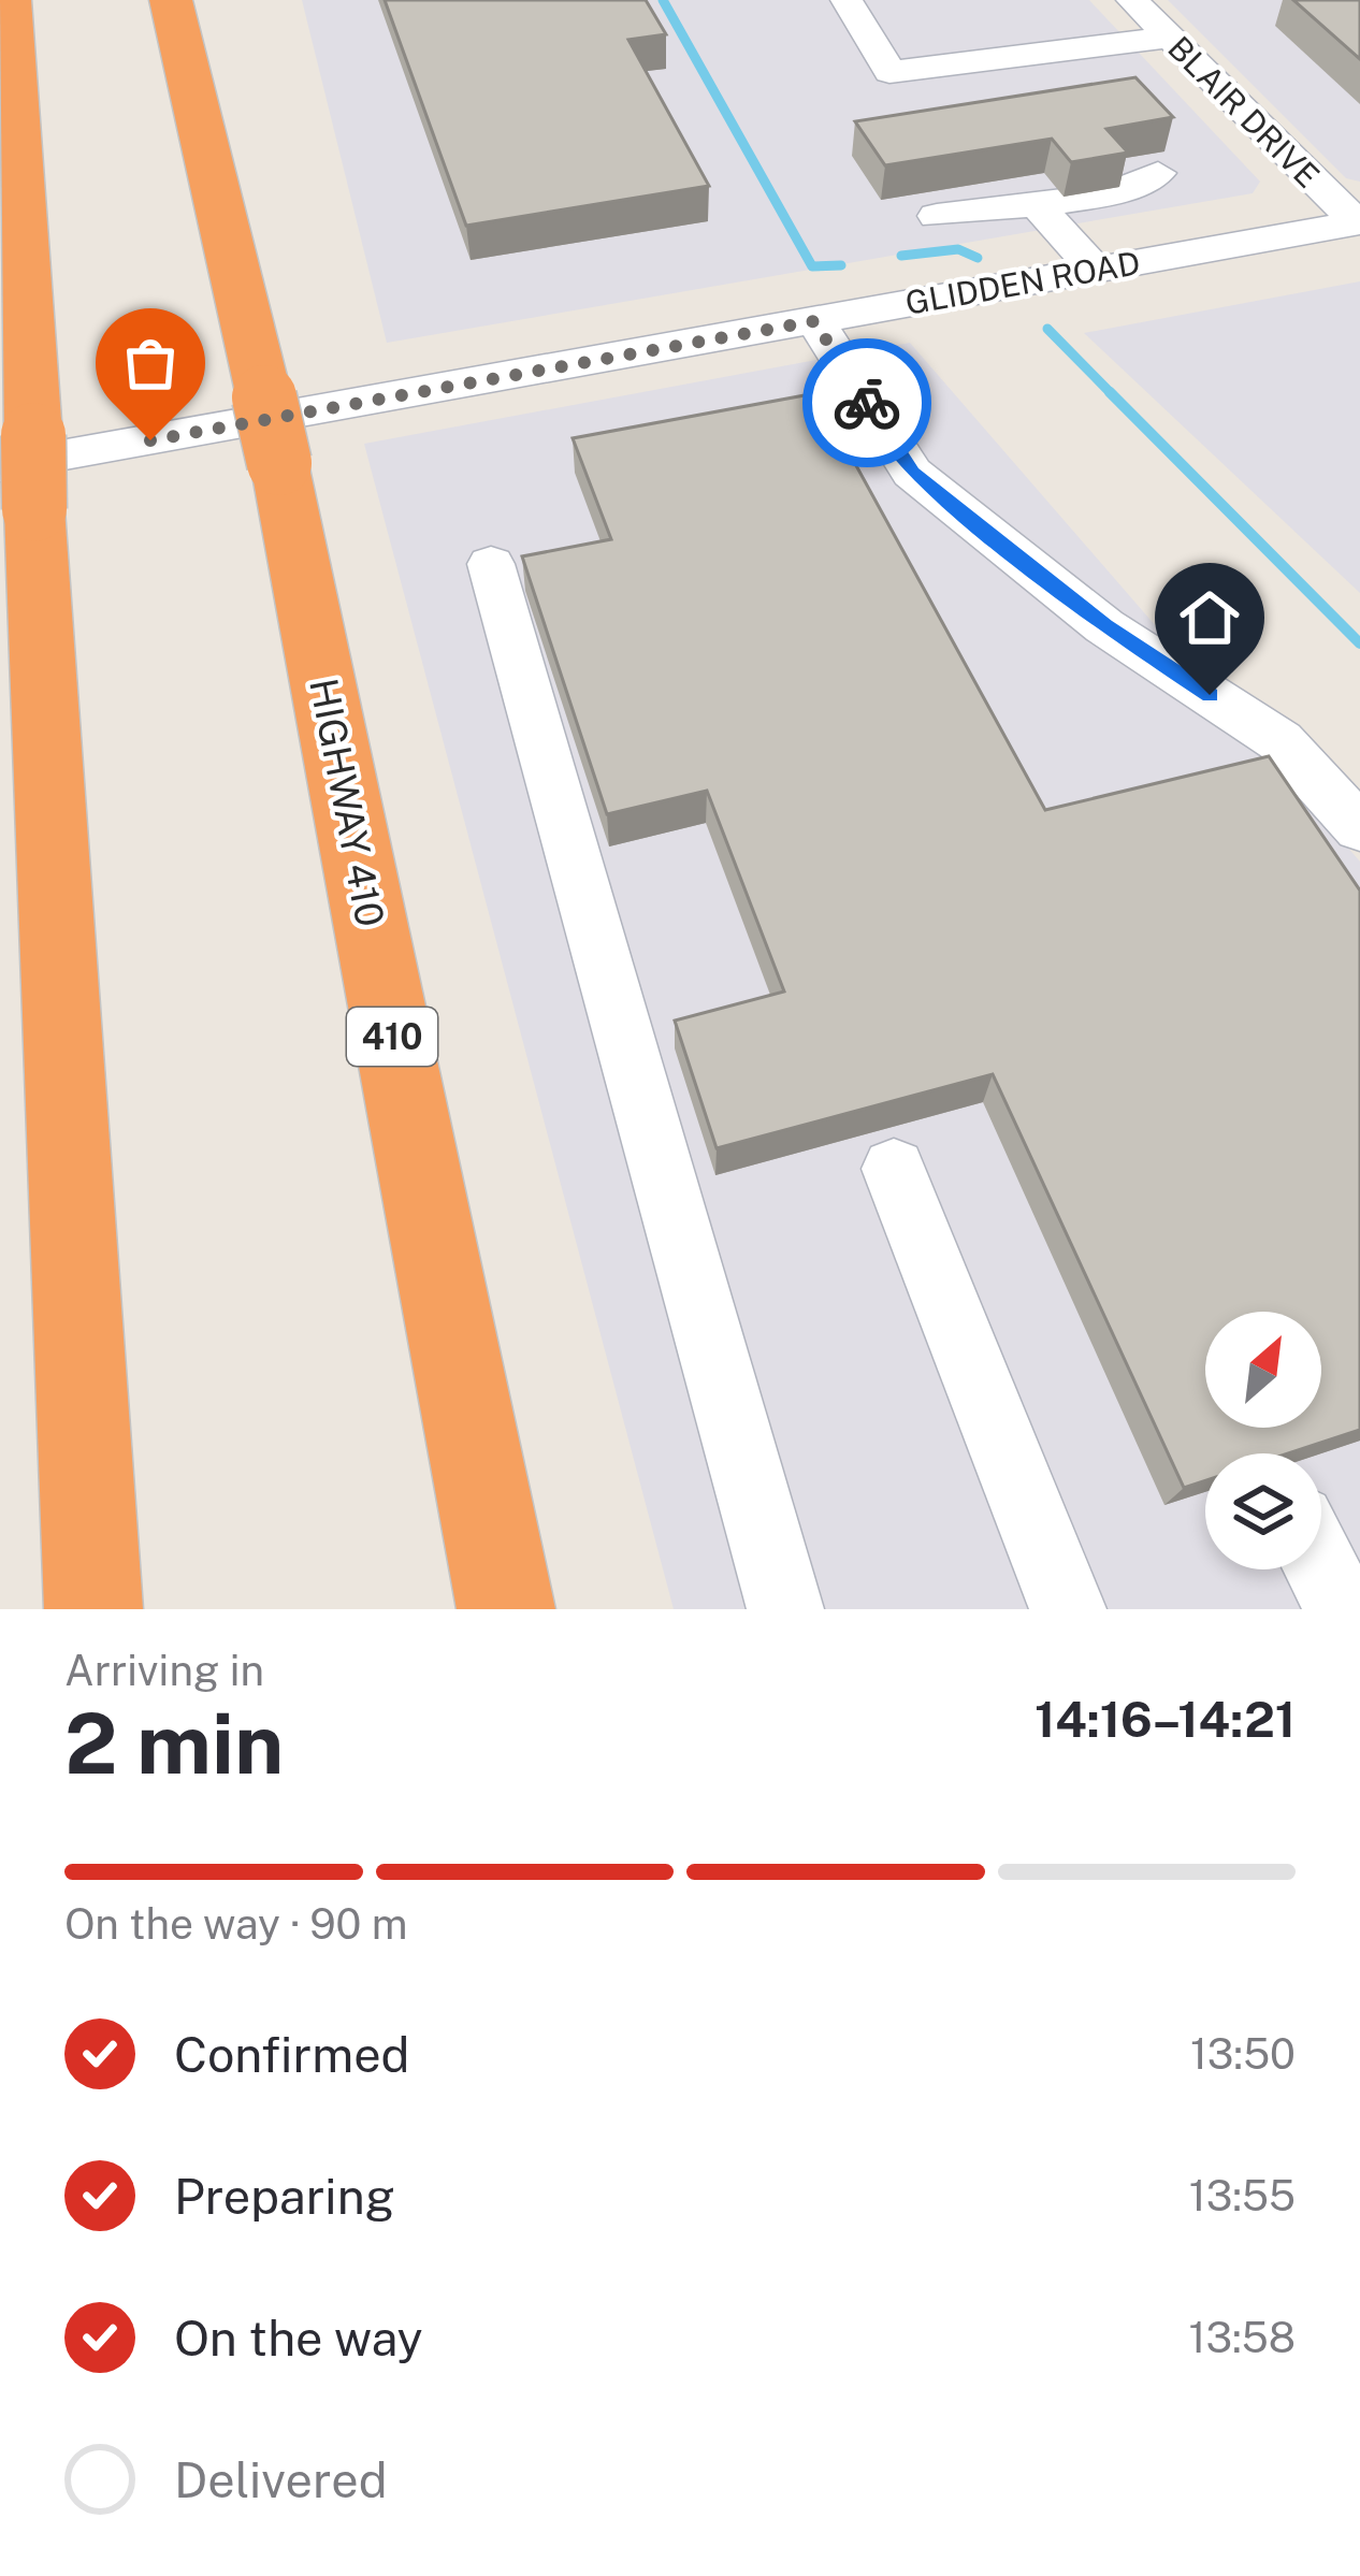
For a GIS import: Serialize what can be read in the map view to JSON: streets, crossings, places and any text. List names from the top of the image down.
{
  "streets": {
    "highway": ["HIGHWAY 410", "410"],
    "street": ["BLAIR DRIVE", "GLIDDEN ROAD"]
  },
  "crossings": [
    ["BLAIR DRIVE", "GLIDDEN ROAD"]
  ],
  "north": "top right",
  "page": {
    "heading": ["2 min", "Arriving in", "14:16–14:21"],
    "bar": "On the way · 90 m",
    "list": [
      ["Confirmed", "13:50"],
      ["Preparing", "13:55"],
      ["On the way", "13:58"],
      "Delivered"
    ]
  }
}
